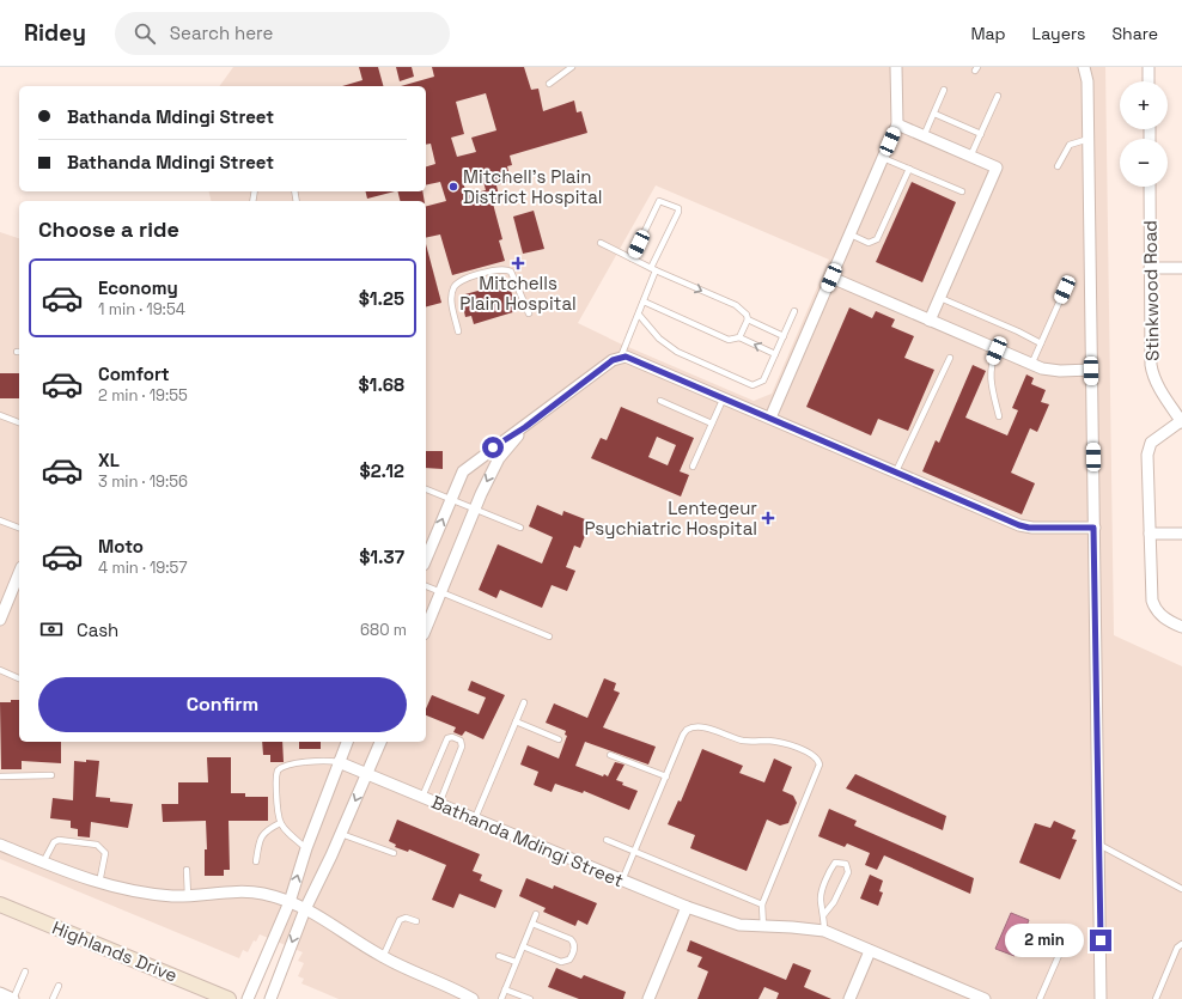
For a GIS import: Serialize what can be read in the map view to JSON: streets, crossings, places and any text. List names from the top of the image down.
{
  "streets": {
    "main road": ["Highlands Drive"],
    "street": ["Stinkwood Road", "Bathanda Mdingi Street"]
  },
  "places": {
    "other": ["Mitchell's Plain District Hospital"],
    "health": ["Mitchells Plain Hospital", "Lentegeur Psychiatric Hospital"]
  },
  "page": {
    "header": "Ridey",
    "search": "Search here",
    "nav": ["Map", "Layers", "Share"],
    "map_buttons": ["+", "−"],
    "banner": ["Bathanda Mdingi Street", "Bathanda Mdingi Street"],
    "heading": "Choose a ride",
    "list": [
      {
        "name": "Economy",
        "note": "1 min · 19:54",
        "value": "$1.25"
      },
      {
        "name": "Comfort",
        "note": "2 min · 19:55",
        "value": "$1.68"
      },
      {
        "name": "XL",
        "note": "3 min · 19:56",
        "value": "$2.12"
      },
      {
        "name": "Moto",
        "note": "4 min · 19:57",
        "value": "$1.37"
      }
    ],
    "pay": ["Cash", "680 m"],
    "buttons": "Confirm",
    "bubble": "2 min"
  }
}
